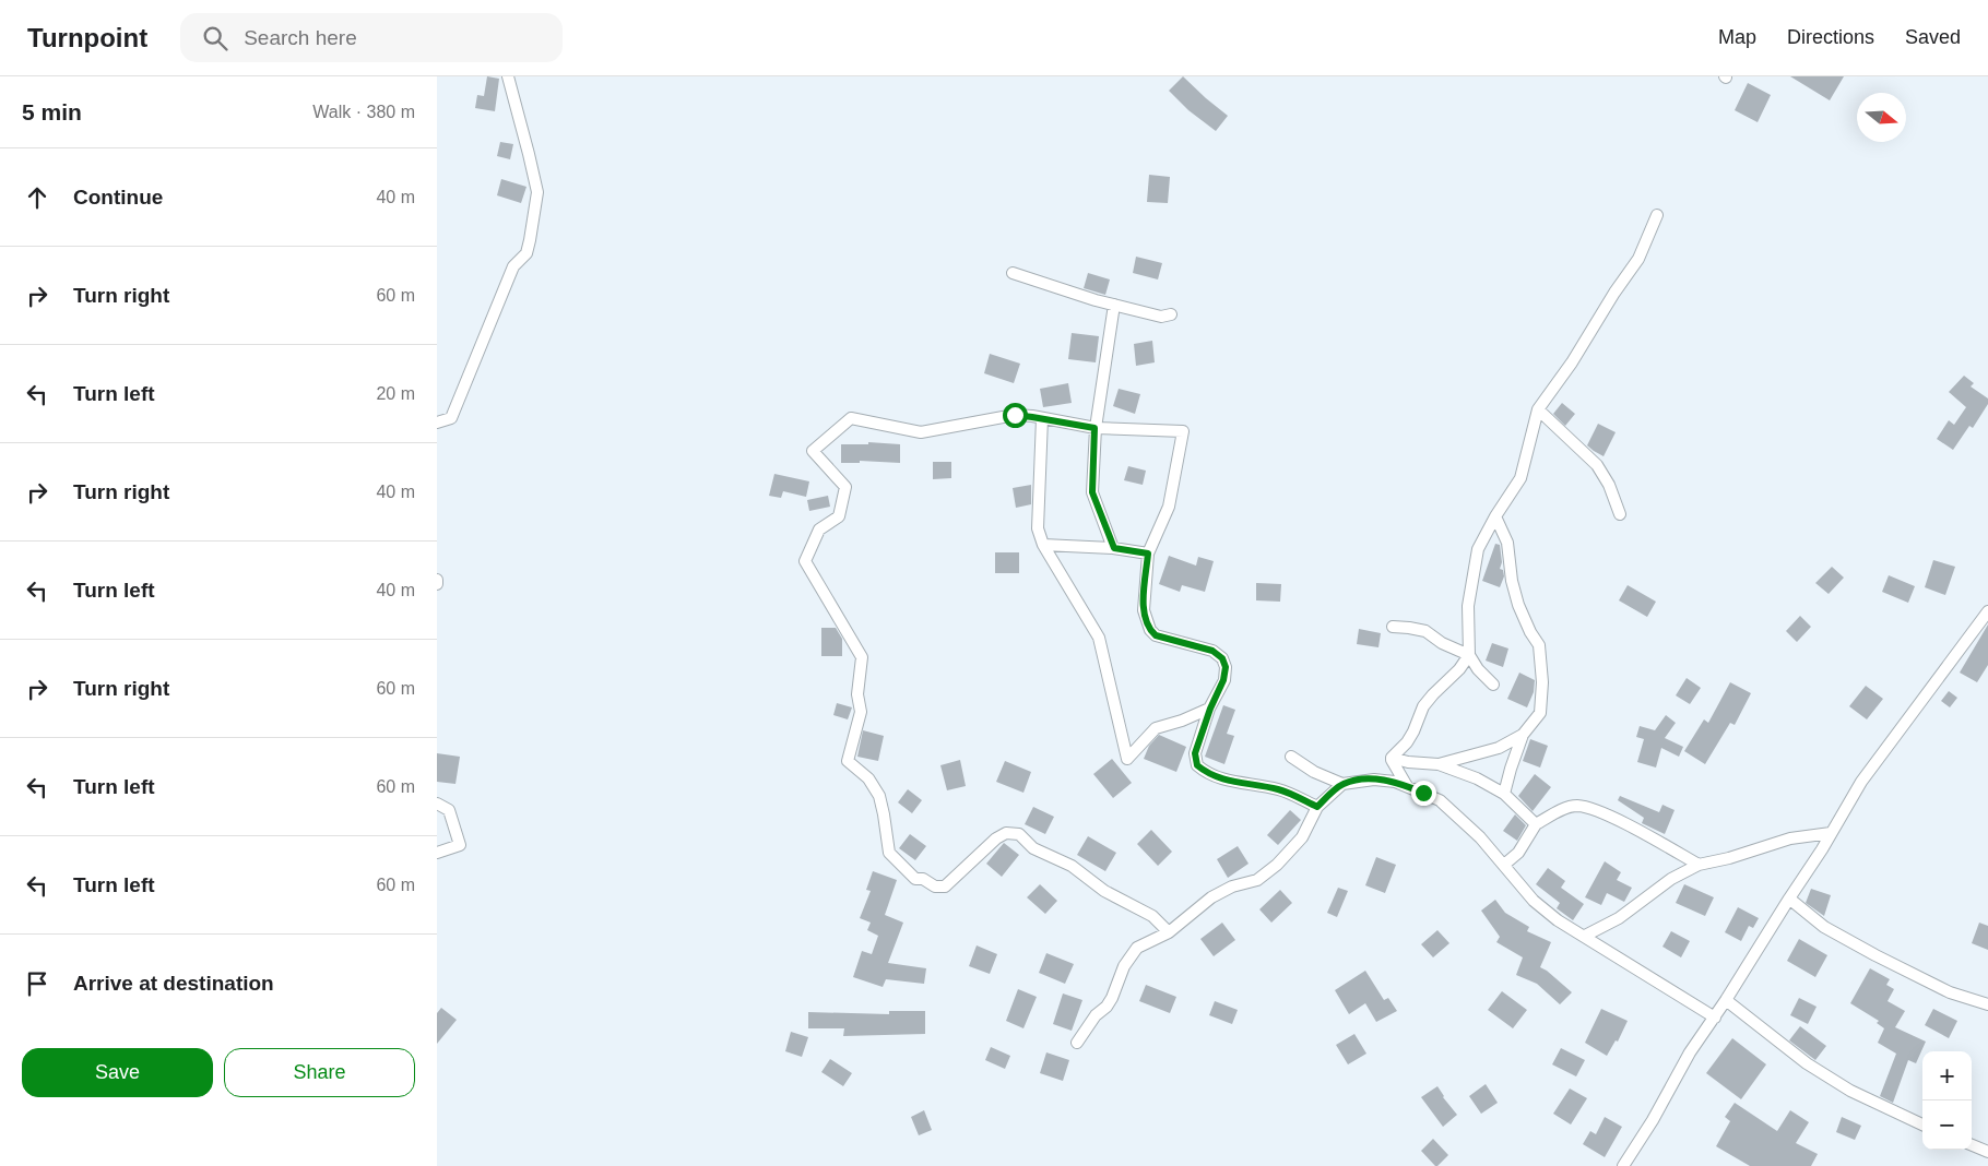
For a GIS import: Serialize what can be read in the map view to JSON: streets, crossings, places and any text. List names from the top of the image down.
{
  "north": "right",
  "page": {
    "header": "Turnpoint",
    "search": "Search here",
    "nav": ["Map", "Directions", "Saved"],
    "heading": ["5 min", "Walk · 380 m"],
    "list": [
      ["Continue", "40 m"],
      ["Turn right", "60 m"],
      ["Turn left", "20 m"],
      ["Turn right", "40 m"],
      ["Turn left", "40 m"],
      ["Turn right", "60 m"],
      ["Turn left", "60 m"],
      ["Turn left", "60 m"],
      "Arrive at destination"
    ],
    "buttons": ["Save", "Share"],
    "map_buttons": ["+", "−"]
  }
}
